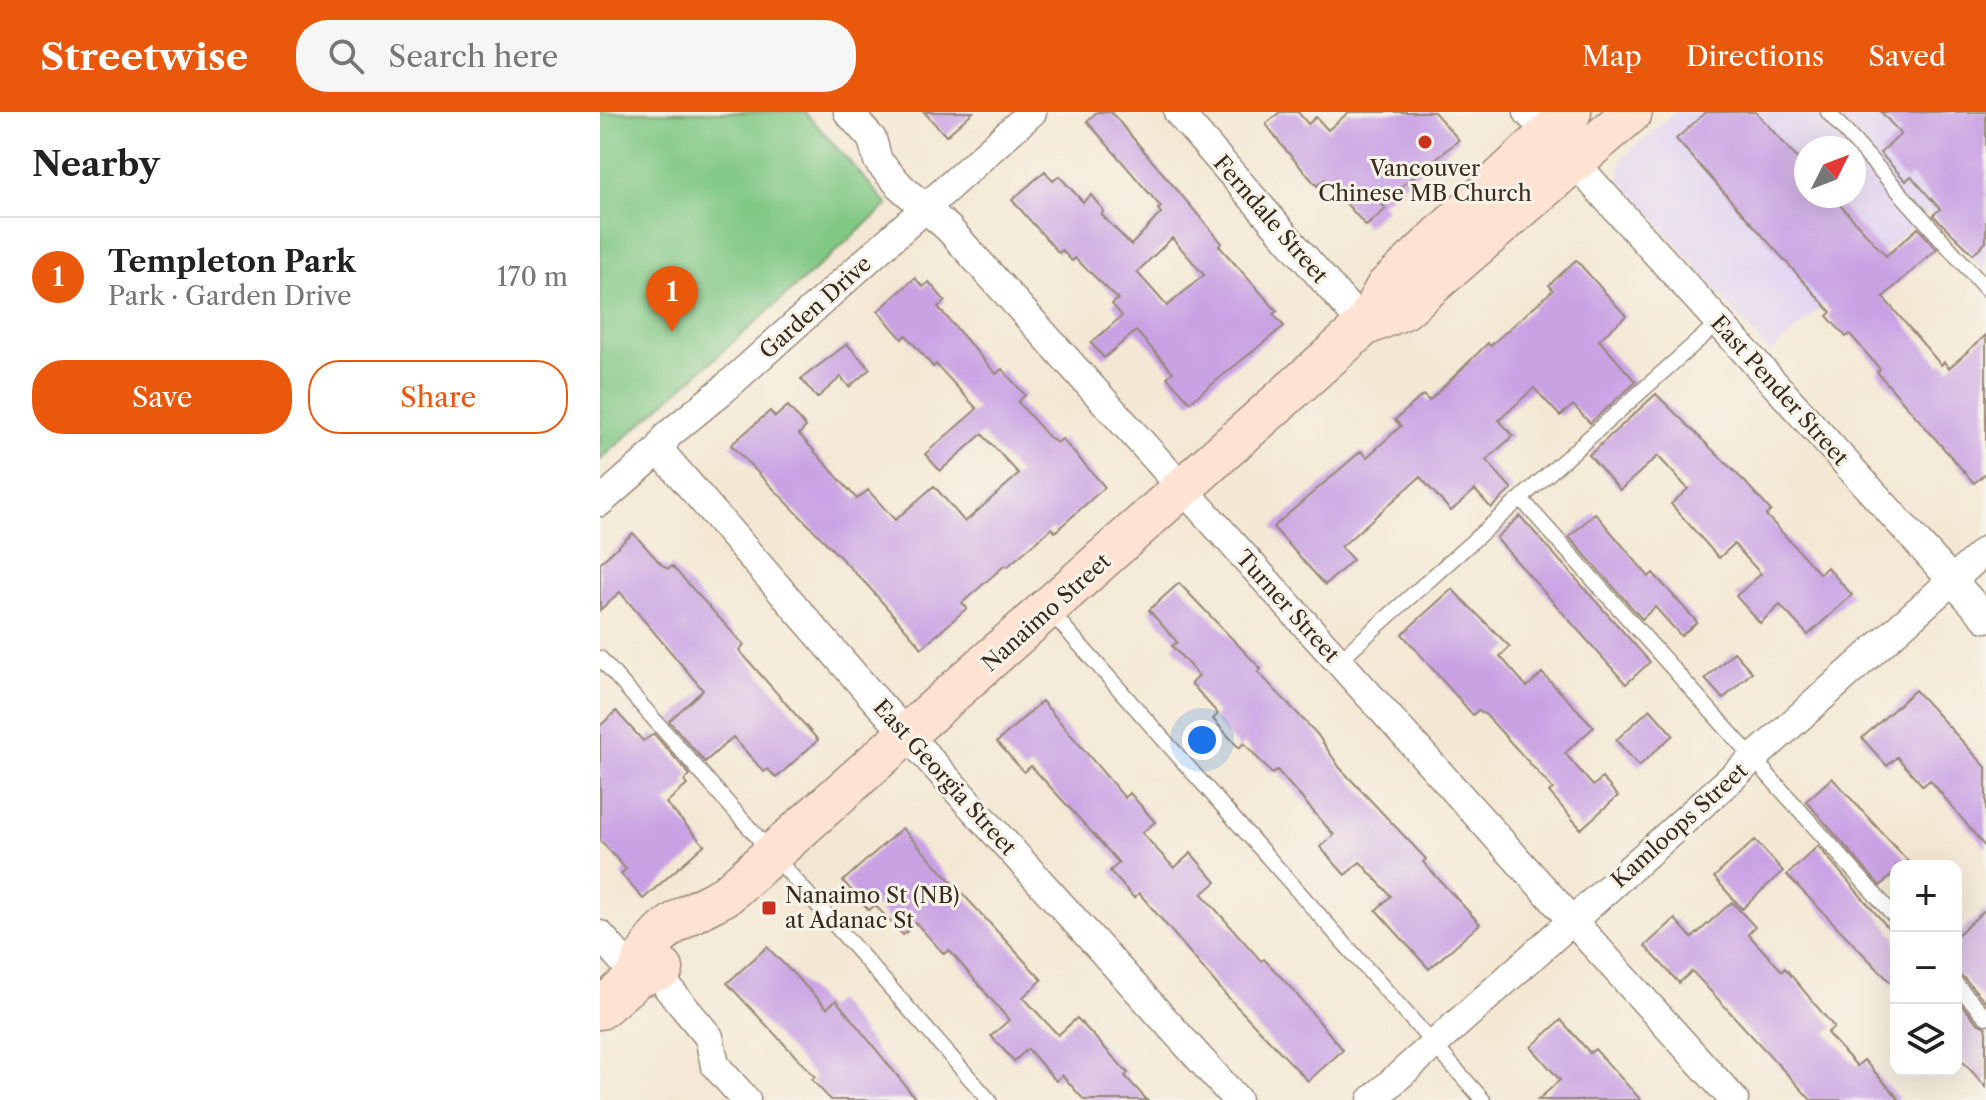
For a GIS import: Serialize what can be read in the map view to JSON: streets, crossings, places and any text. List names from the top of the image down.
{
  "streets": {
    "main road": ["Nanaimo Street"],
    "street": [
      "Ferndale Street",
      "Garden Drive",
      "East Pender Street",
      "Turner Street",
      "East Georgia Street",
      "Kamloops Street"
    ]
  },
  "crossings": [
    ["Ferndale Street", "Nanaimo Street"],
    ["Garden Drive", "Turner Street"],
    ["Garden Drive", "East Georgia Street"],
    ["East Pender Street", "Nanaimo Street"],
    ["East Pender Street", "Kamloops Street"],
    ["Turner Street", "Nanaimo Street"],
    ["Turner Street", "Kamloops Street"],
    ["Nanaimo Street", "East Georgia Street"]
  ],
  "places": {
    "other": ["Vancouver Chinese MB Church"],
    "transit": ["Nanaimo St (NB) at Adanac St"]
  },
  "north": "top right",
  "page": {
    "header": "Streetwise",
    "search": "Search here",
    "nav": ["Map", "Directions", "Saved"],
    "heading": "Nearby",
    "list": [
      {
        "mark": "1",
        "name": "Templeton Park",
        "note": "Park · Garden Drive",
        "value": "170 m"
      }
    ],
    "pins": "1",
    "buttons": ["Save", "Share"],
    "map_buttons": ["+", "−"]
  }
}
